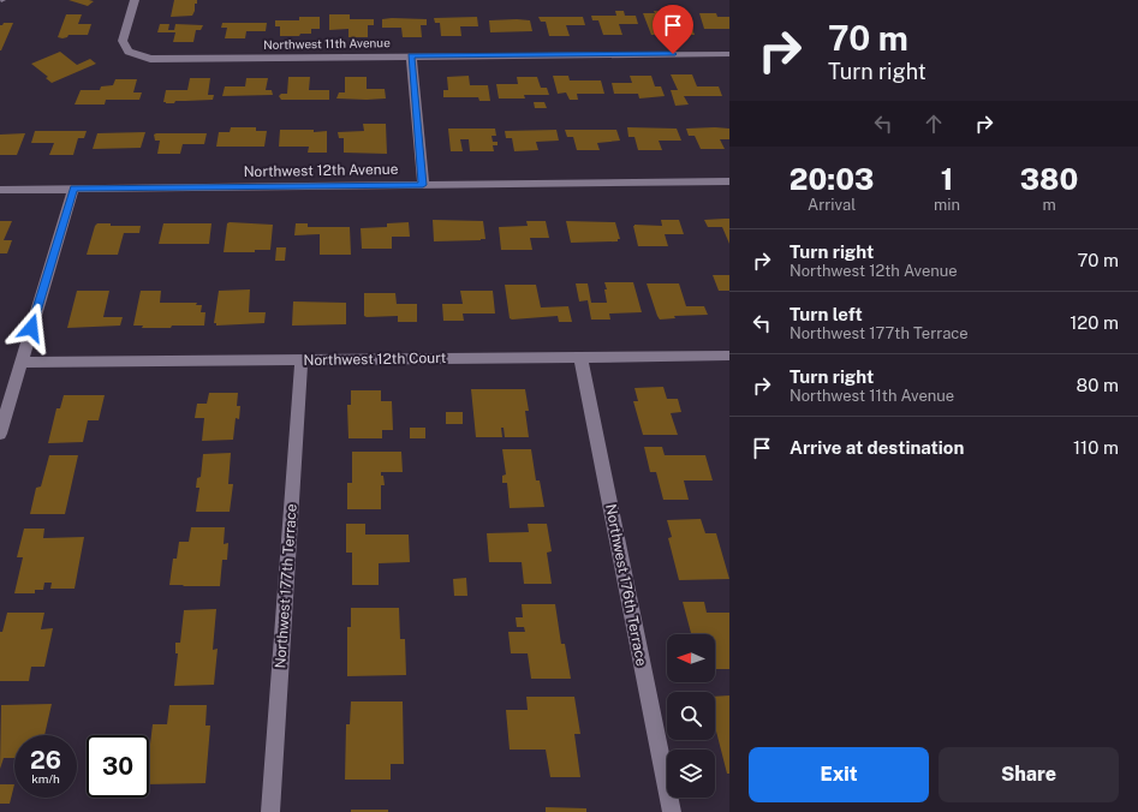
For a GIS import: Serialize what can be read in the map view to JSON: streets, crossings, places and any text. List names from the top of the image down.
{
  "streets": {
    "street": [
      "Northwest 11th Avenue",
      "Northwest 12th Avenue",
      "Northwest 12th Court",
      "Northwest 176th Terrace",
      "Northwest 177th Terrace"
    ]
  },
  "crossings": [
    ["Northwest 12th Court", "Northwest 176th Terrace"],
    ["Northwest 12th Court", "Northwest 177th Terrace"]
  ],
  "north": "left",
  "page": {
    "turn": ["70 m", "Turn right"],
    "eta": [
      "20:03",
      "Arrival",
      "1",
      "min",
      "380",
      "m"
    ],
    "list": [
      {
        "name": "Turn right",
        "note": "Northwest 12th Avenue",
        "value": "70 m"
      },
      {
        "name": "Turn left",
        "note": "Northwest 177th Terrace",
        "value": "120 m"
      },
      {
        "name": "Turn right",
        "note": "Northwest 11th Avenue",
        "value": "80 m"
      },
      {
        "name": "Arrive at destination",
        "value": "110 m"
      }
    ],
    "speed": "26 km/h",
    "limit": "30",
    "buttons": ["Exit", "Share"]
  }
}
